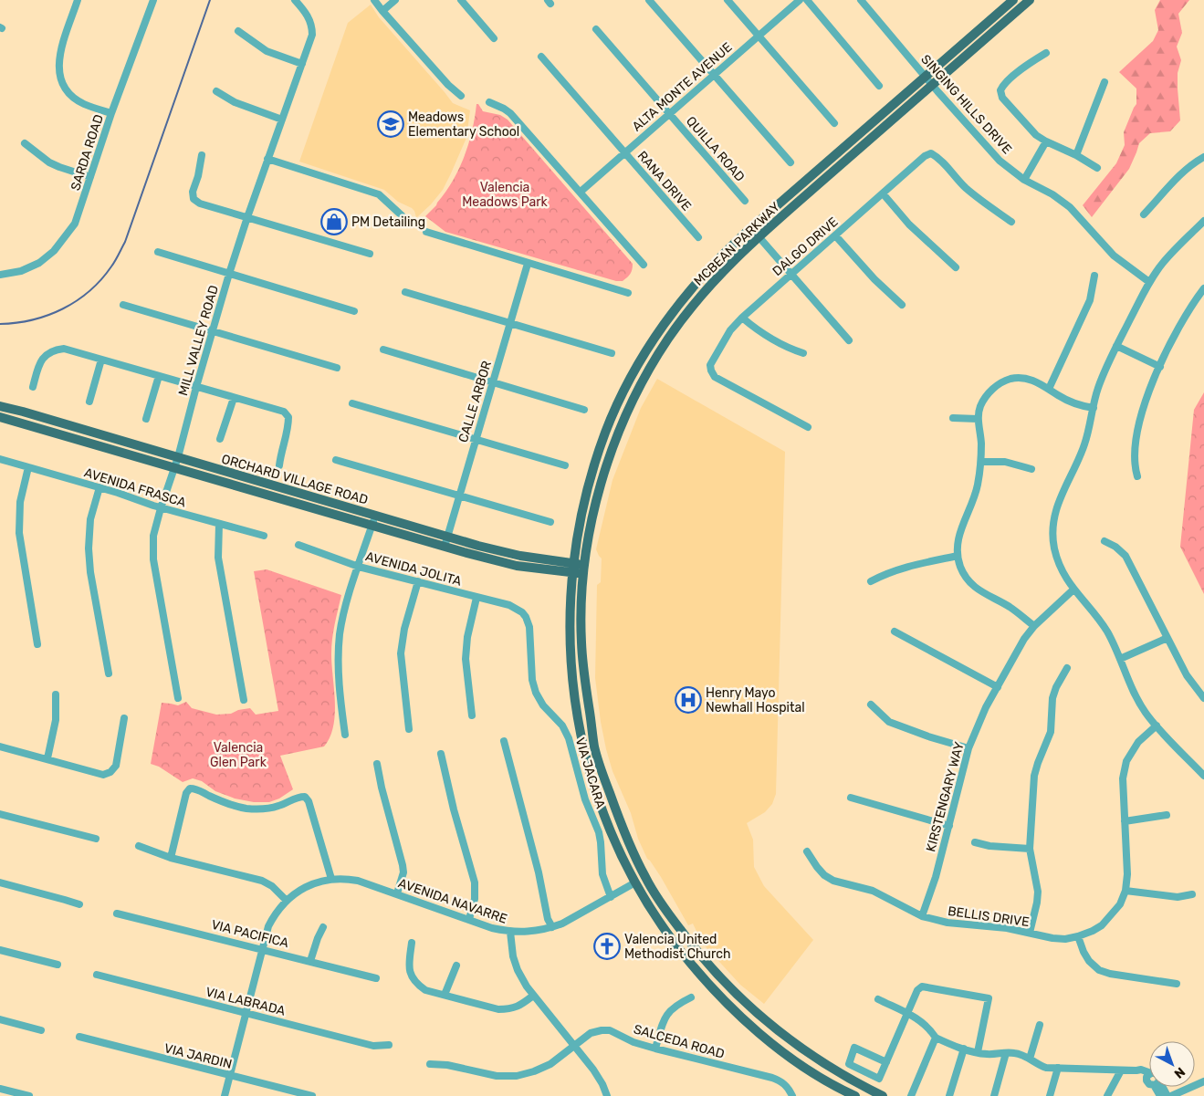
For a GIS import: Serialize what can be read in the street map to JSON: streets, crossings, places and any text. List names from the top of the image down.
{
  "streets": {
    "main road": ["MCBEAN PARKWAY", "ORCHARD VILLAGE ROAD"],
    "street": [
      "ALTA MONTE AVENUE",
      "SINGING HILLS DRIVE",
      "QUILLA ROAD",
      "SARDA ROAD",
      "RANA DRIVE",
      "DALGO DRIVE",
      "MILL VALLEY ROAD",
      "CALLE ARBOR",
      "AVENIDA FRASCA",
      "AVENIDA JOLITA",
      "VIA JACARA",
      "KIRSTENGARY WAY",
      "AVENIDA NAVARRE",
      "BELLIS DRIVE",
      "VIA PACIFICA",
      "VIA LABRADA",
      "SALCEDA ROAD",
      "VIA JARDIN"
    ]
  },
  "crossings": [
    ["ALTA MONTE AVENUE", "QUILLA ROAD"],
    ["ALTA MONTE AVENUE", "RANA DRIVE"],
    ["SINGING HILLS DRIVE", "MCBEAN PARKWAY"],
    ["MCBEAN PARKWAY", "ORCHARD VILLAGE ROAD"],
    ["MCBEAN PARKWAY", "AVENIDA NAVARRE"],
    ["MILL VALLEY ROAD", "ORCHARD VILLAGE ROAD"],
    ["MILL VALLEY ROAD", "AVENIDA FRASCA"],
    ["CALLE ARBOR", "ORCHARD VILLAGE ROAD"],
    ["AVENIDA JOLITA", "VIA JACARA"],
    ["VIA JACARA", "AVENIDA NAVARRE"],
    ["KIRSTENGARY WAY", "BELLIS DRIVE"],
    ["AVENIDA NAVARRE", "VIA PACIFICA"],
    ["AVENIDA NAVARRE", "VIA LABRADA"],
    ["AVENIDA NAVARRE", "VIA JARDIN"]
  ],
  "parks": ["Valencia Meadows Park", "Valencia Glen Park"],
  "places": {
    "school or university": ["Meadows Elementary School"],
    "shop": ["PM Detailing"],
    "hospital": ["Henry Mayo Newhall Hospital"],
    "church": ["Valencia United Methodist Church"]
  },
  "north": "bottom right"
}
